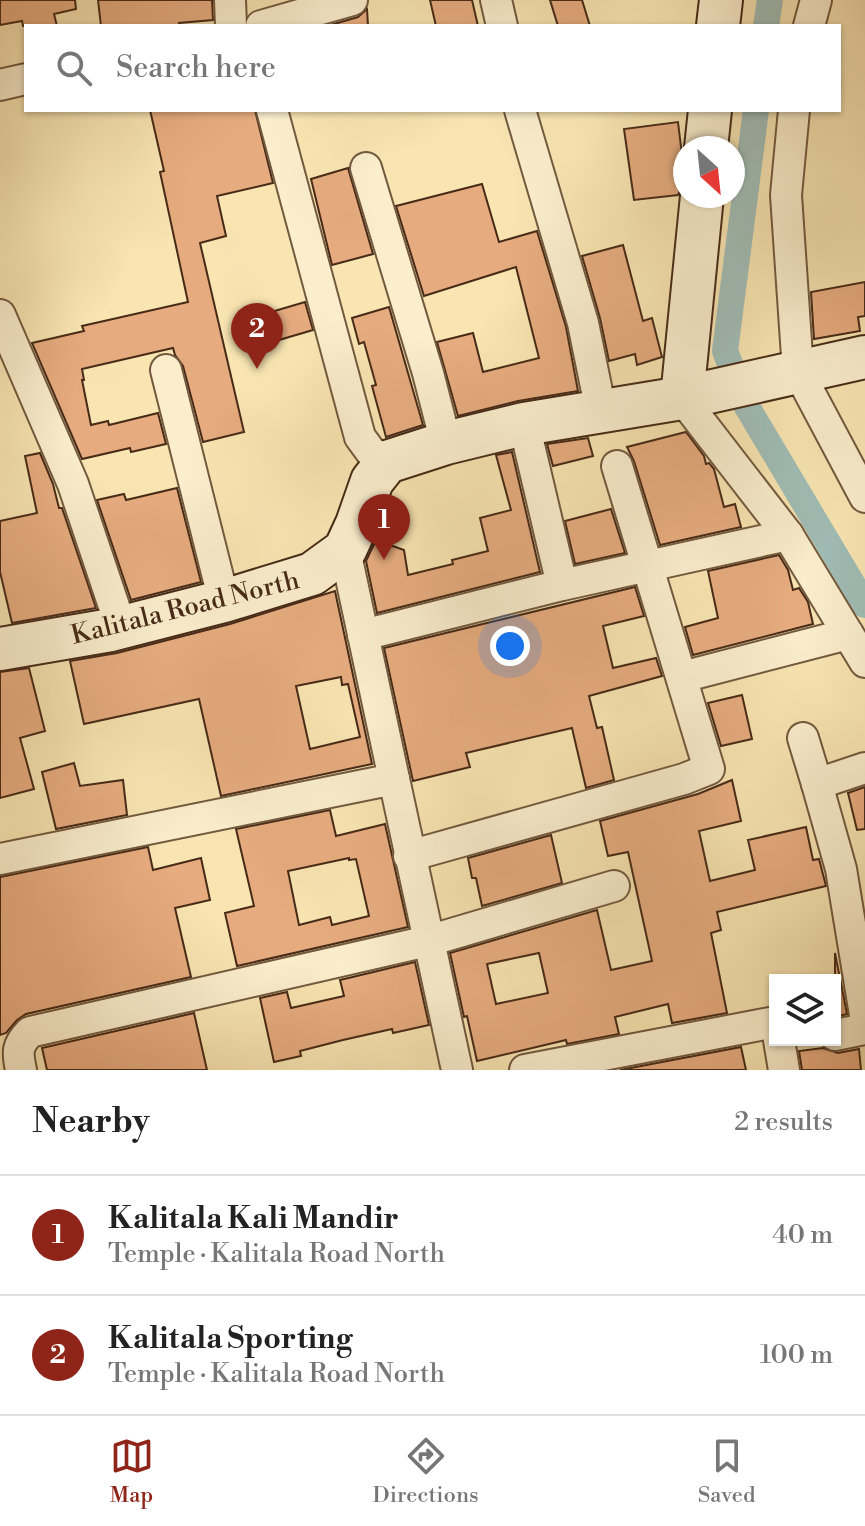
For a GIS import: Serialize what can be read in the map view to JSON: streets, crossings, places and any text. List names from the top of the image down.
{
  "streets": {
    "street": ["Kalitala Road North"]
  },
  "north": "bottom right",
  "page": {
    "search": "Search here",
    "pins": ["2", "1"],
    "heading": ["Nearby", "2 results"],
    "list": [
      {
        "mark": "1",
        "name": "Kalitala Kali Mandir",
        "note": "Temple · Kalitala Road North",
        "value": "40 m"
      },
      {
        "mark": "2",
        "name": "Kalitala Sporting",
        "note": "Temple · Kalitala Road North",
        "value": "100 m"
      }
    ],
    "nav": ["Map", "Directions", "Saved"]
  }
}
